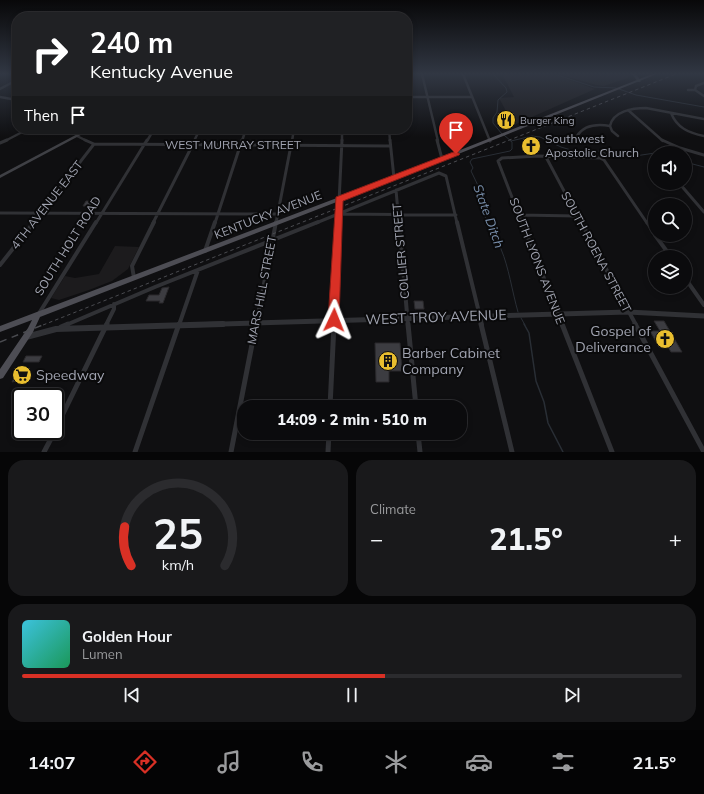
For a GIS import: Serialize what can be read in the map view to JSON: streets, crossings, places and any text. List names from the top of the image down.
{
  "streets": {
    "main road": ["KENTUCKY AVENUE", "SOUTH HOLT ROAD"],
    "street": [
      "WEST MURRAY STREET",
      "4TH AVENUE EAST",
      "COLLIER STREET",
      "SOUTH ROENA STREET",
      "SOUTH LYONS AVENUE",
      "MARS HILL STREET",
      "WEST TROY AVENUE"
    ]
  },
  "crossings": [
    ["WEST MURRAY STREET", "4TH AVENUE EAST"],
    ["WEST MURRAY STREET", "SOUTH HOLT ROAD"],
    ["WEST MURRAY STREET", "MARS HILL STREET"],
    ["KENTUCKY AVENUE", "SOUTH HOLT ROAD"],
    ["KENTUCKY AVENUE", "MARS HILL STREET"],
    ["SOUTH HOLT ROAD", "WEST TROY AVENUE"],
    ["COLLIER STREET", "WEST TROY AVENUE"],
    ["SOUTH ROENA STREET", "SOUTH LYONS AVENUE"],
    ["SOUTH ROENA STREET", "WEST TROY AVENUE"],
    ["SOUTH LYONS AVENUE", "WEST TROY AVENUE"],
    ["MARS HILL STREET", "WEST TROY AVENUE"]
  ],
  "water": ["State Ditch"],
  "places": {
    "restaurant": ["Burger King"],
    "church": ["Southwest Apostolic Church", "Gospel of Deliverance"],
    "building": ["Barber Cabinet Company"],
    "supermarket": ["Speedway"]
  },
  "page": {
    "turn": ["240 m", "Kentucky Avenue"],
    "then": "Then",
    "limit": "30",
    "trip": "14:09 · 2 min · 510 m",
    "tile": "Climate",
    "heat": ["−", "21.5°", "+"],
    "song": ["Golden Hour", "Lumen"],
    "tabs": ["14:07", "21.5°"],
    "gauge": ["25", "km/h"]
  }
}
